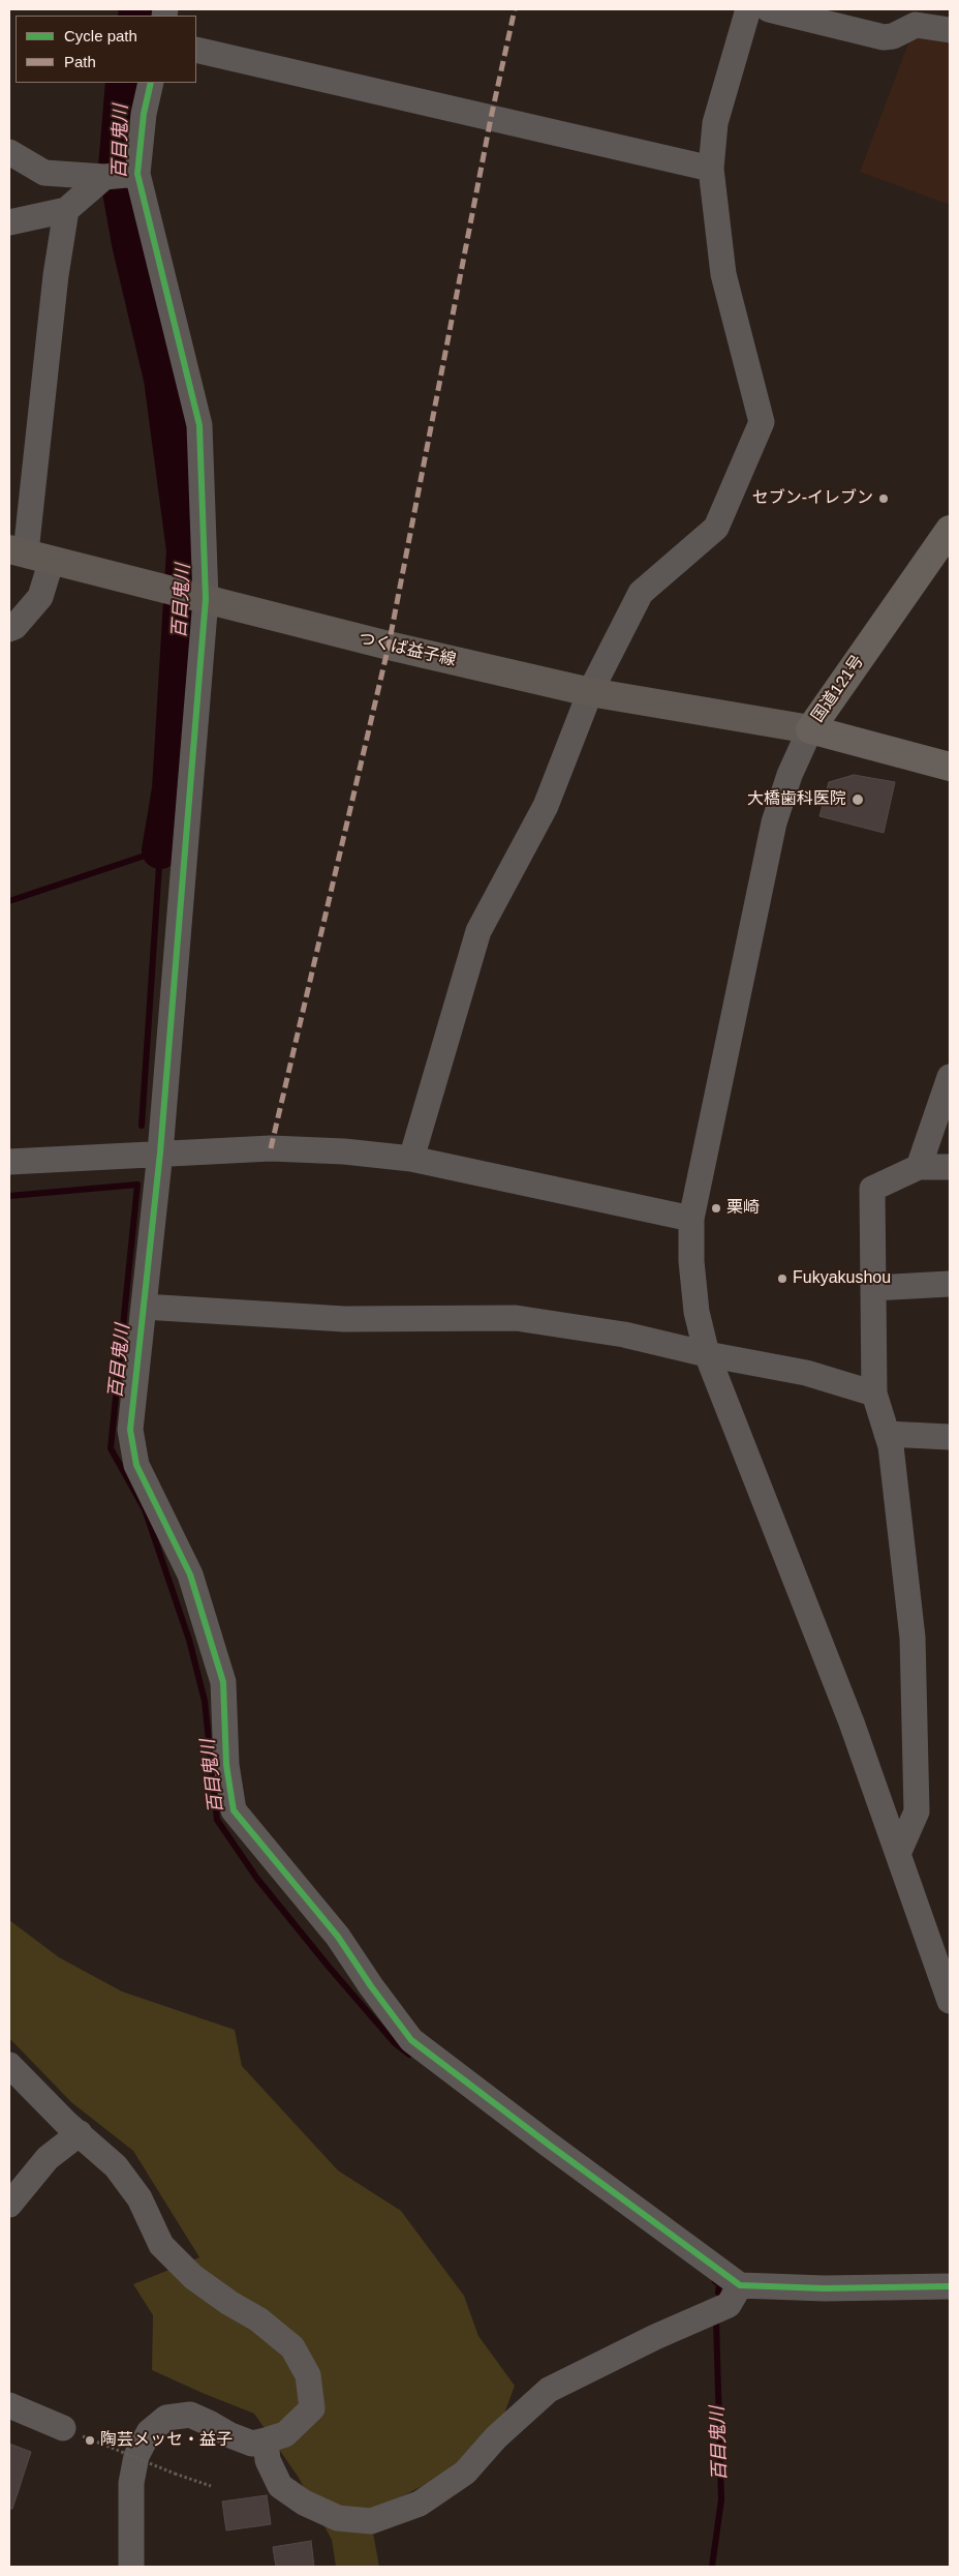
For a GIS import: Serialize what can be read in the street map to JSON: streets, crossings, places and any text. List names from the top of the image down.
{
  "streets": {
    "highway": ["国道121号"],
    "main road": ["つくば益子線"]
  },
  "crossings": [
    ["つくば益子線", "国道121号"]
  ],
  "water": ["百目鬼川"],
  "places": [
    "セブン-イレブン",
    "大橋歯科医院",
    "栗崎",
    "Fukyakushou",
    "陶芸メッセ・益子"
  ],
  "legend": ["Cycle path", "Path"]
}
